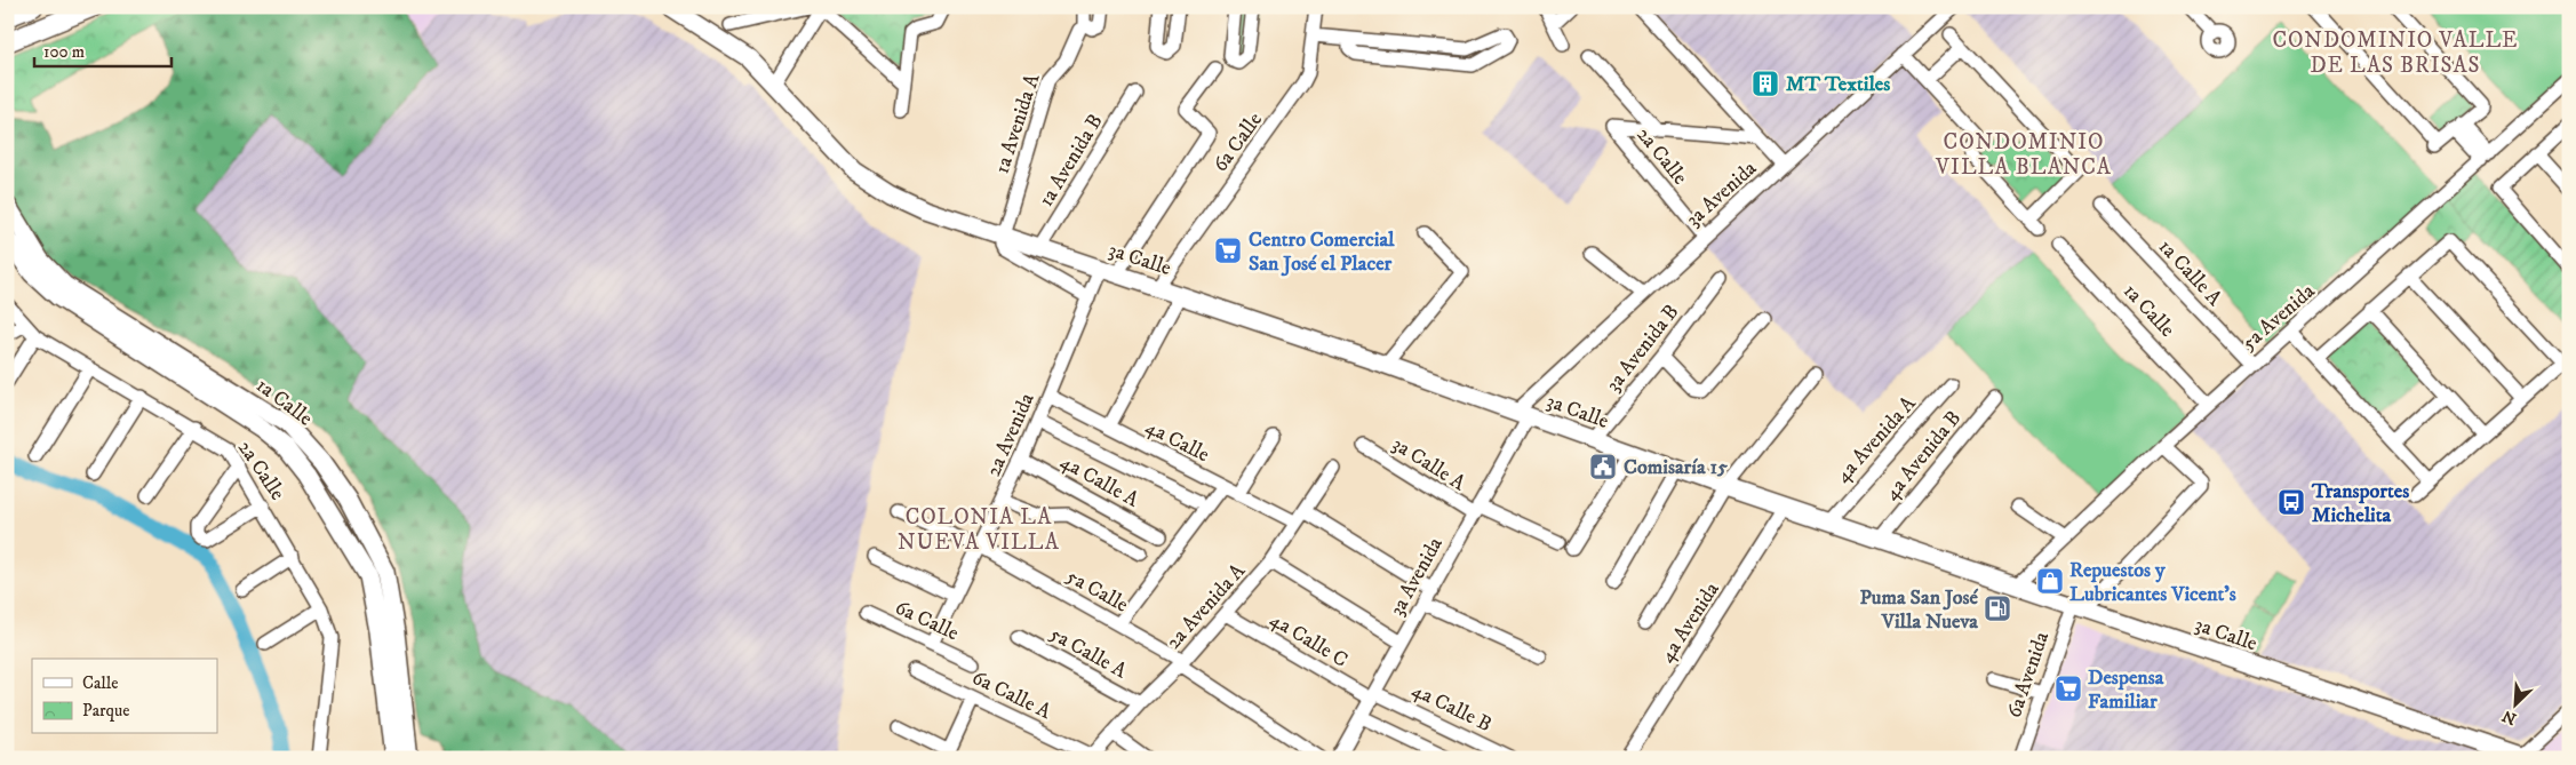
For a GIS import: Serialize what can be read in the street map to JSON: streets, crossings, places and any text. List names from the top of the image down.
{
  "streets": {
    "main road": ["3a Calle", "1a Calle"],
    "street": [
      "1a Avenida A",
      "6a Calle",
      "2a Calle",
      "1a Avenida B",
      "3a Avenida",
      "1a Calle A",
      "5a Avenida",
      "3a Avenida B",
      "2a Avenida",
      "4a Avenida A",
      "4a Calle",
      "4a Avenida B",
      "3a Calle A",
      "4a Calle A",
      "5a Calle",
      "2a Avenida A",
      "4a Avenida",
      "4a Calle C",
      "5a Calle A",
      "6a Avenida",
      "6a Calle A",
      "4a Calle B"
    ]
  },
  "crossings": [
    ["1a Avenida A", "3a Calle"],
    ["6a Calle", "3a Calle"],
    ["6a Calle", "2a Avenida"],
    ["2a Calle", "3a Avenida"],
    ["1a Avenida B", "3a Calle"],
    ["3a Avenida", "3a Calle"],
    ["3a Avenida", "3a Calle A"],
    ["3a Avenida", "4a Calle C"],
    ["3a Avenida", "4a Calle B"],
    ["3a Calle", "5a Avenida"],
    ["3a Calle", "3a Avenida B"],
    ["3a Calle", "2a Avenida"],
    ["3a Calle", "4a Avenida A"],
    ["3a Calle", "4a Avenida B"],
    ["3a Calle", "4a Avenida"],
    ["3a Calle", "6a Avenida"],
    ["1a Calle A", "5a Avenida"],
    ["1a Calle", "5a Avenida"],
    ["5a Avenida", "6a Avenida"],
    ["2a Avenida", "4a Calle"],
    ["2a Avenida", "4a Calle A"],
    ["2a Avenida", "5a Calle"],
    ["5a Calle", "2a Avenida A"],
    ["2a Avenida A", "4a Calle C"],
    ["2a Avenida A", "5a Calle A"],
    ["2a Avenida A", "6a Calle A"],
    ["4a Calle C", "4a Calle B"]
  ],
  "districts": ["CONDOMINIO VALLE DE LAS BRISAS", "CONDOMINIO VILLA BLANCA", "COLONIA LA NUEVA VILLA"],
  "places": {
    "building": ["MT Textiles"],
    "supermarket": ["Centro Comercial San José el Placer", "Despensa Familiar"],
    "public building": ["Comisaría 15"],
    "bus stop": ["Transportes Michelita"],
    "shop": ["Repuestos y Lubricantes Vicent's"],
    "fuel station": ["Puma San José Villa Nueva"]
  },
  "legend": ["Calle", "Parque"],
  "scale_bar": "100 m",
  "north": "bottom left"
}
